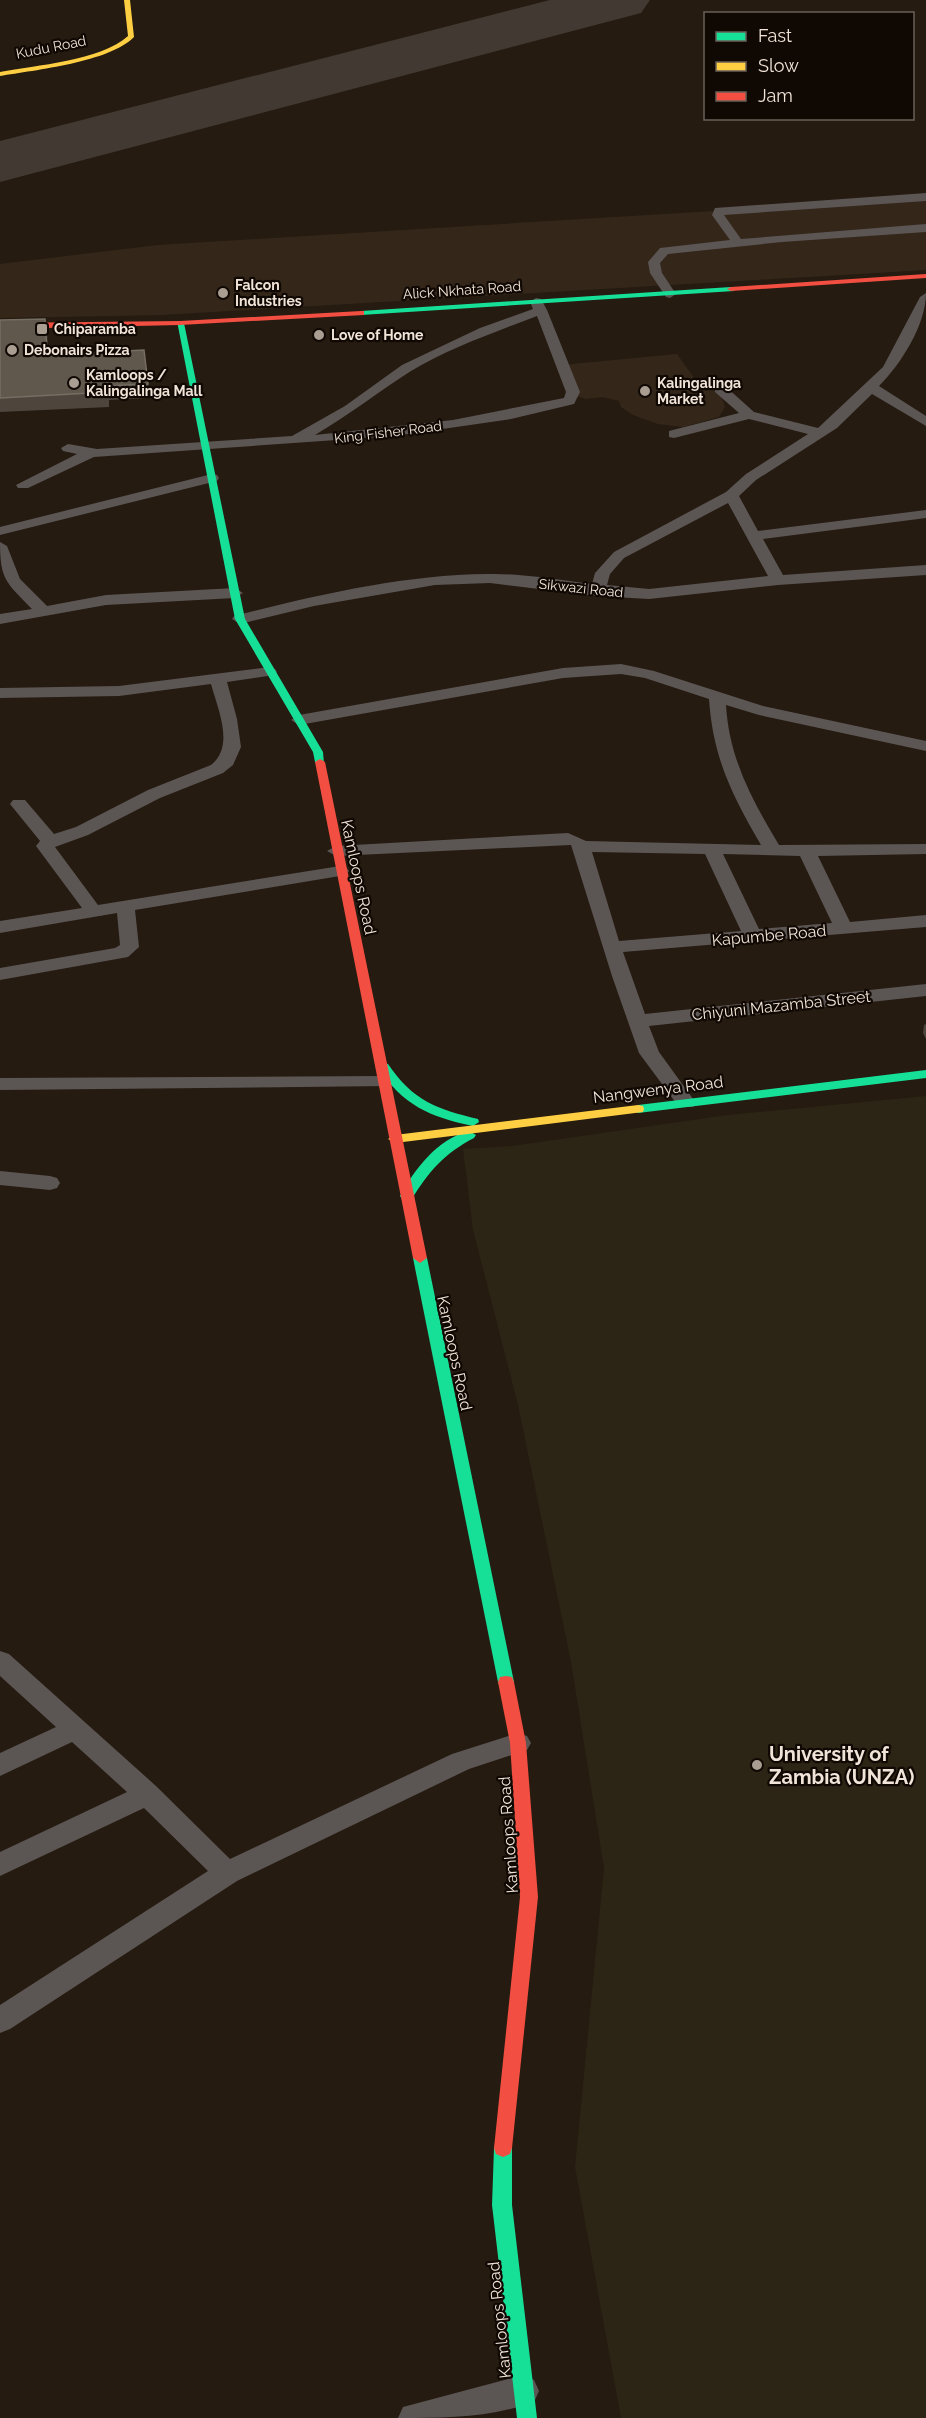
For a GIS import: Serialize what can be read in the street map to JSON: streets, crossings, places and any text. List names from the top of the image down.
{
  "streets": {
    "main road": [
      "Kudu Road",
      "Alick Nkhata Road",
      "Kamloops Road",
      "Nangwenya Road"
    ],
    "street": [
      "King Fisher Road",
      "Sikwazi Road",
      "Kapumbe Road",
      "Chiyuni Mazamba Street"
    ]
  },
  "crossings": [
    ["Alick Nkhata Road", "King Fisher Road"],
    ["Alick Nkhata Road", "Kamloops Road"],
    ["King Fisher Road", "Kamloops Road"],
    ["Sikwazi Road", "Kamloops Road"],
    ["Kamloops Road", "Nangwenya Road"]
  ],
  "places": {
    "other": [
      "Falcon Industries",
      "Love of Home",
      "Debonairs Pizza",
      "Kamloops / Kalingalinga Mall",
      "Kalingalinga Market",
      "University of Zambia (UNZA)"
    ],
    "transit": ["Chiparamba"]
  },
  "legend": ["Fast", "Slow", "Jam"]
}
